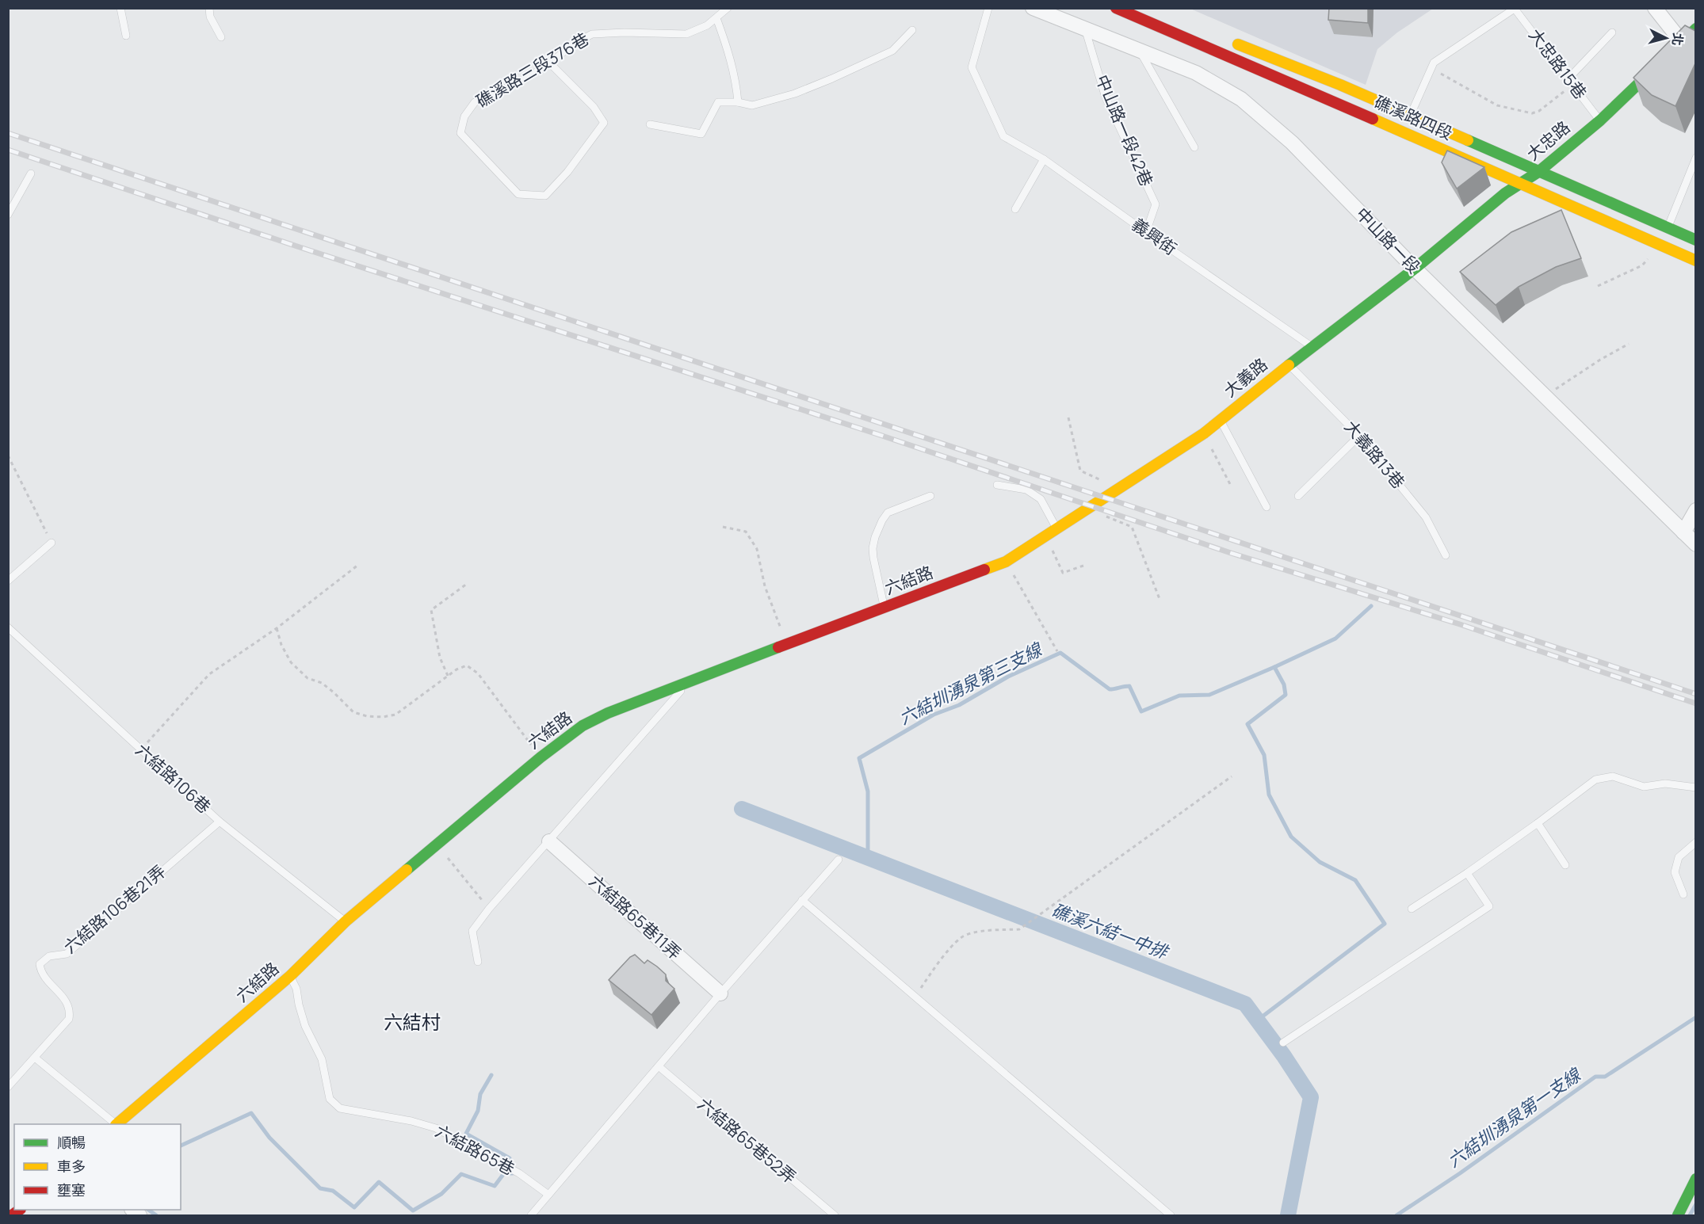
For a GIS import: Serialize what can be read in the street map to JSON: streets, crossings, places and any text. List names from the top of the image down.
{
  "streets": {
    "street": [
      "礁溪路四段",
      "大忠路",
      "中山路一段",
      "大義路",
      "六結路",
      "六結路65巷11弄"
    ],
    "lane": [
      "大忠路15巷",
      "礁溪路三段376巷",
      "中山路一段42巷",
      "義興街",
      "大義路13巷",
      "六結路106巷",
      "六結路106巷21弄",
      "六結路65巷52弄",
      "六結路65巷"
    ]
  },
  "crossings": [
    ["大忠路15巷", "大忠路"],
    ["礁溪路四段", "大忠路"],
    ["中山路一段42巷", "義興街"],
    ["中山路一段42巷", "中山路一段"],
    ["大忠路", "中山路一段"],
    ["大忠路", "大義路"],
    ["義興街", "大義路"],
    ["中山路一段", "大義路"],
    ["大義路", "大義路13巷"],
    ["大義路", "六結路"],
    ["六結路", "六結路106巷"],
    ["六結路", "六結路65巷"],
    ["六結路106巷", "六結路106巷21弄"]
  ],
  "districts": ["六結村"],
  "water": ["六結圳湧泉第三支線", "礁溪六結一中排", "六結圳湧泉第一支線"],
  "legend": ["順暢", "車多", "壅塞"],
  "north": "right"
}
